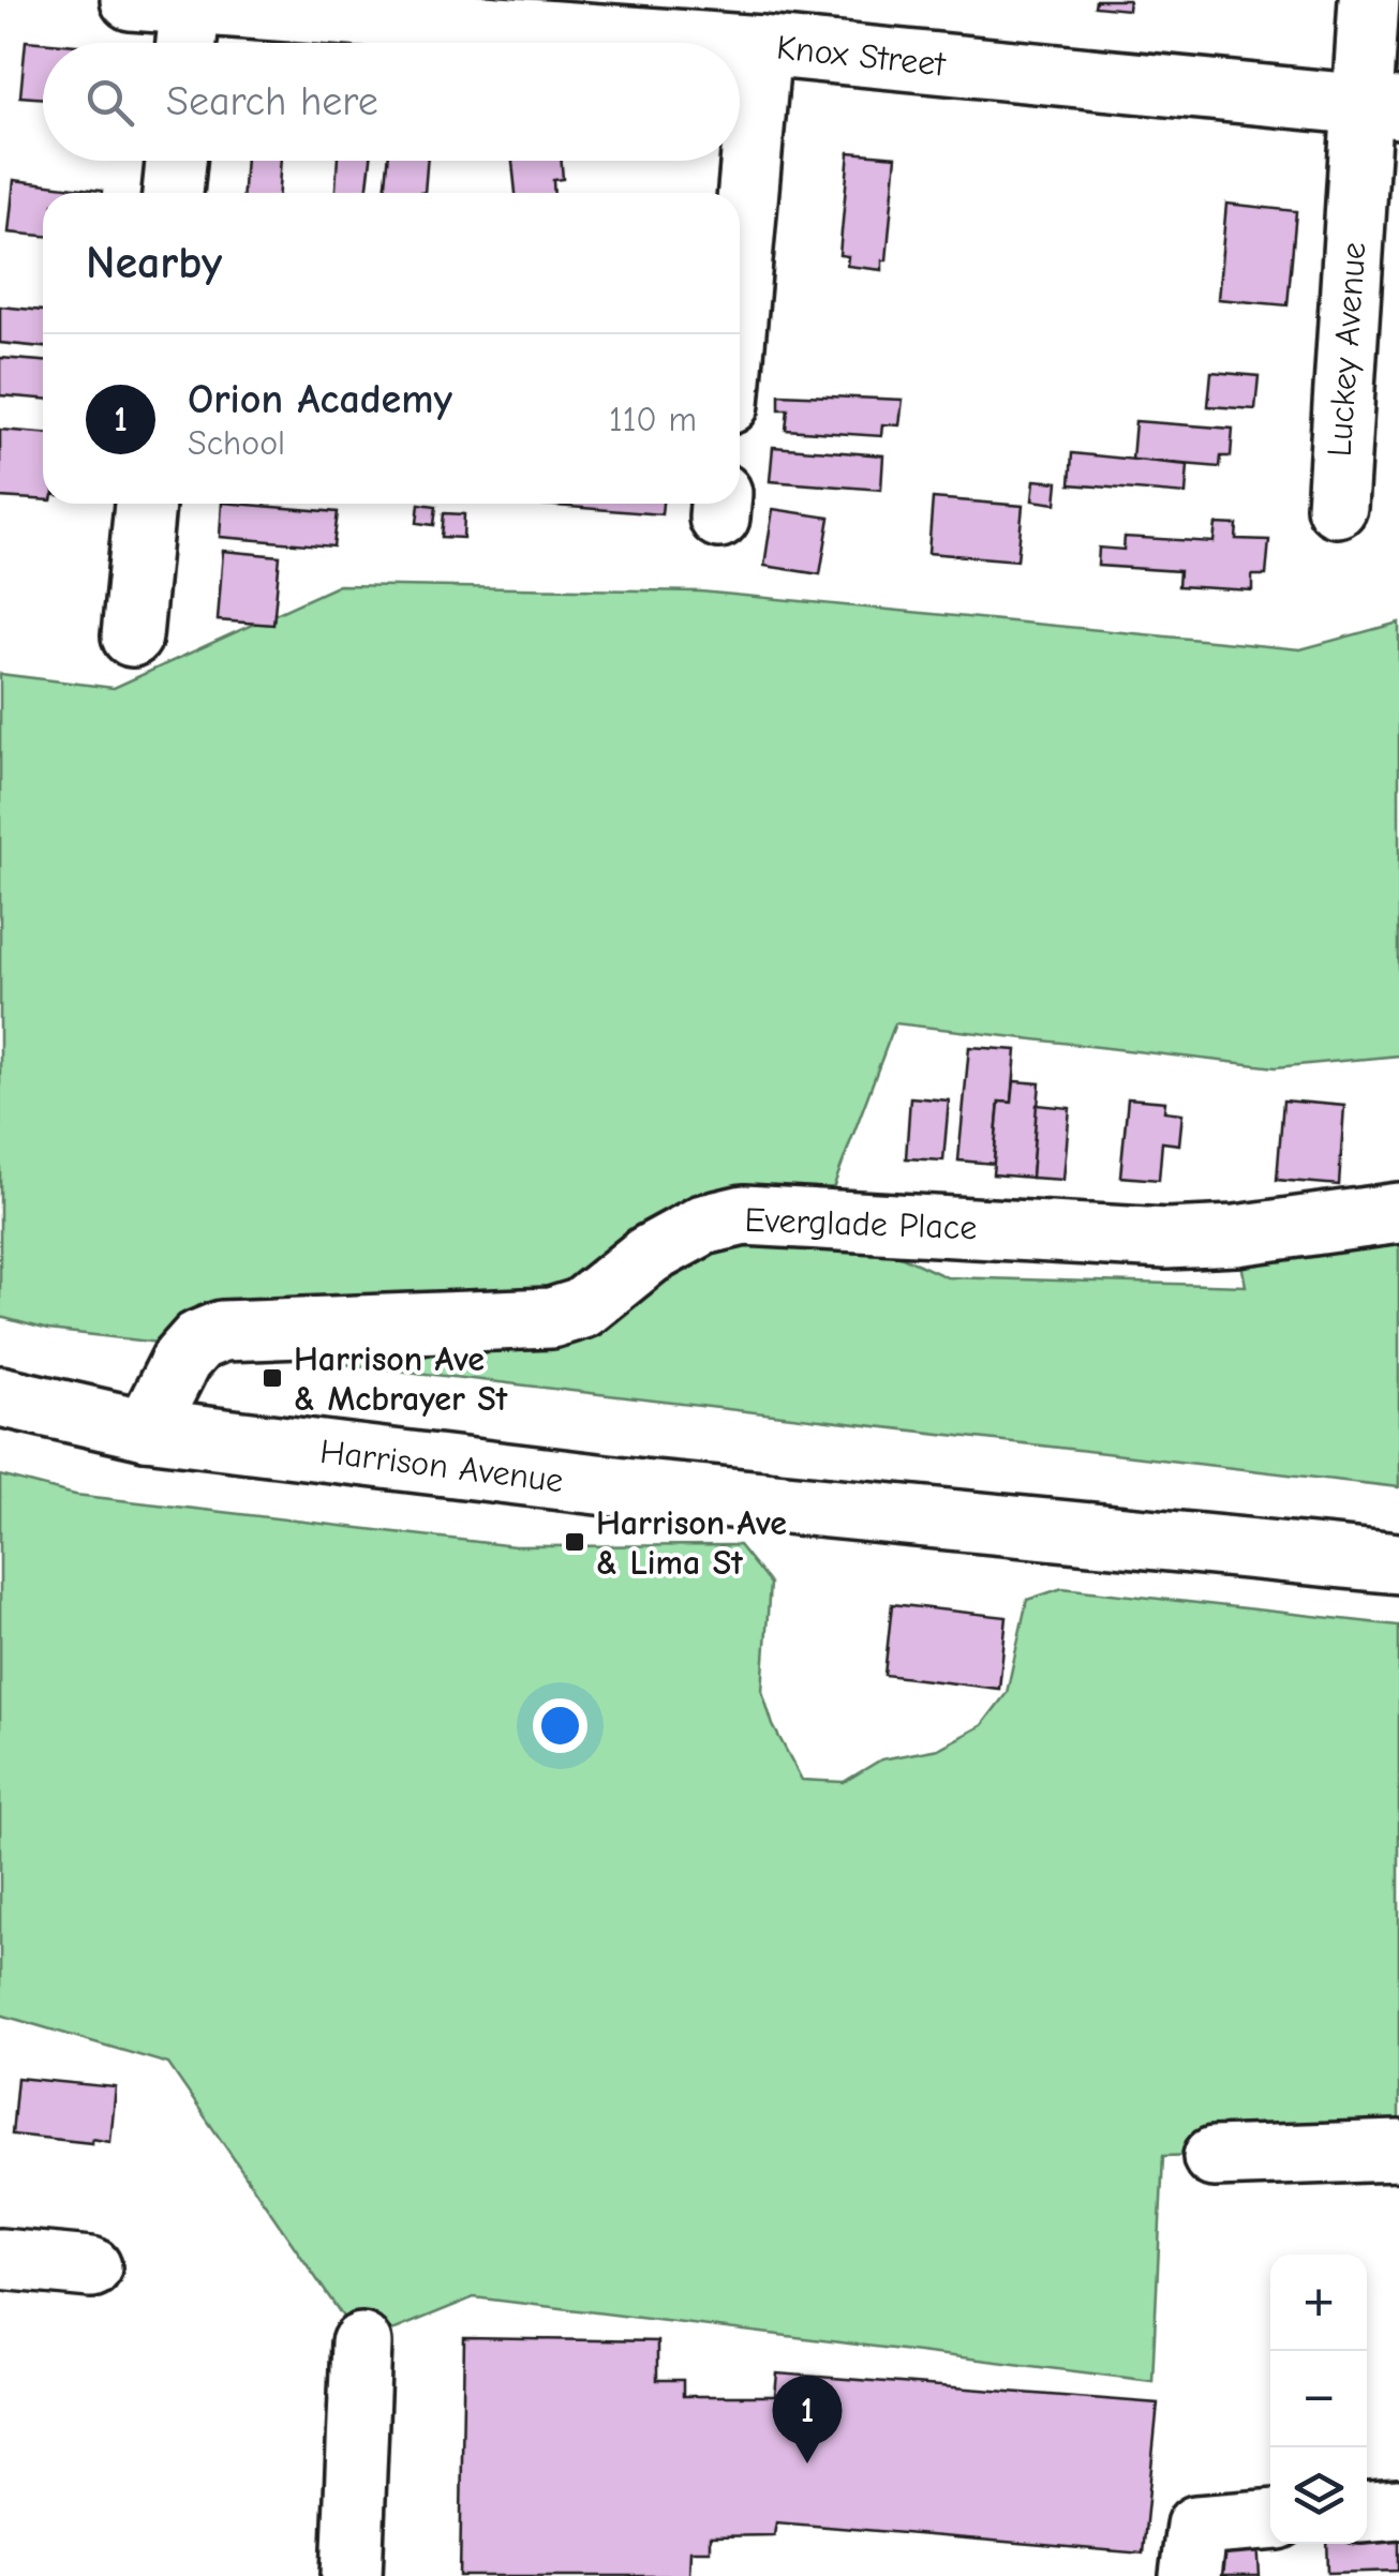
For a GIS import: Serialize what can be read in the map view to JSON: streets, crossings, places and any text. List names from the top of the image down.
{
  "streets": {
    "street": [
      "Knox Street",
      "Luckey Avenue",
      "Everglade Place",
      "Harrison Avenue"
    ]
  },
  "crossings": [
    ["Knox Street", "Luckey Avenue"],
    ["Everglade Place", "Harrison Avenue"]
  ],
  "places": {
    "transit": ["Harrison Ave & Mcbrayer St", "Harrison Ave & Lima St"]
  },
  "page": {
    "search": "Search here",
    "heading": "Nearby",
    "list": [
      {
        "mark": "1",
        "name": "Orion Academy",
        "note": "School",
        "value": "110 m"
      }
    ],
    "map_buttons": ["+", "−"],
    "pins": "1"
  }
}
